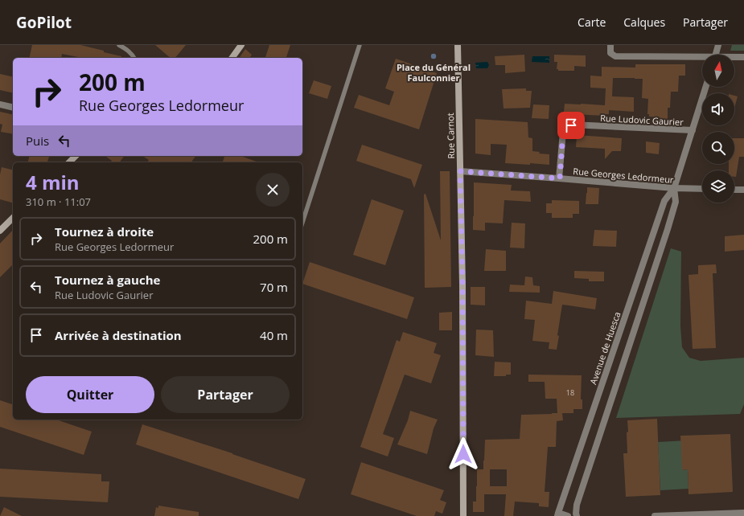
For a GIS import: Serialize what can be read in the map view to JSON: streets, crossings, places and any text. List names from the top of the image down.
{
  "streets": {
    "main road": ["Rue Carnot"],
    "street": ["Rue Ludovic Gaurier", "Rue Georges Ledormeur", "Avenue de Huesca"]
  },
  "crossings": [
    ["Rue Ludovic Gaurier", "Rue Georges Ledormeur"],
    ["Rue Ludovic Gaurier", "Avenue de Huesca"],
    ["Rue Carnot", "Rue Georges Ledormeur"],
    ["Rue Georges Ledormeur", "Avenue de Huesca"]
  ],
  "places": ["Place du Général Faulconnier"],
  "house_numbers": ["18"],
  "north": "top",
  "page": {
    "header": "GoPilot",
    "nav": ["Carte", "Calques", "Partager"],
    "turn": ["200 m", "Rue Georges Ledormeur"],
    "then": "Puis",
    "heading": ["4 min", "310 m · 11:07"],
    "list": [
      {
        "name": "Tournez à droite",
        "note": "Rue Georges Ledormeur",
        "value": "200 m"
      },
      {
        "name": "Tournez à gauche",
        "note": "Rue Ludovic Gaurier",
        "value": "70 m"
      },
      {
        "name": "Arrivée à destination",
        "value": "40 m"
      }
    ],
    "buttons": ["Quitter", "Partager"]
  }
}
